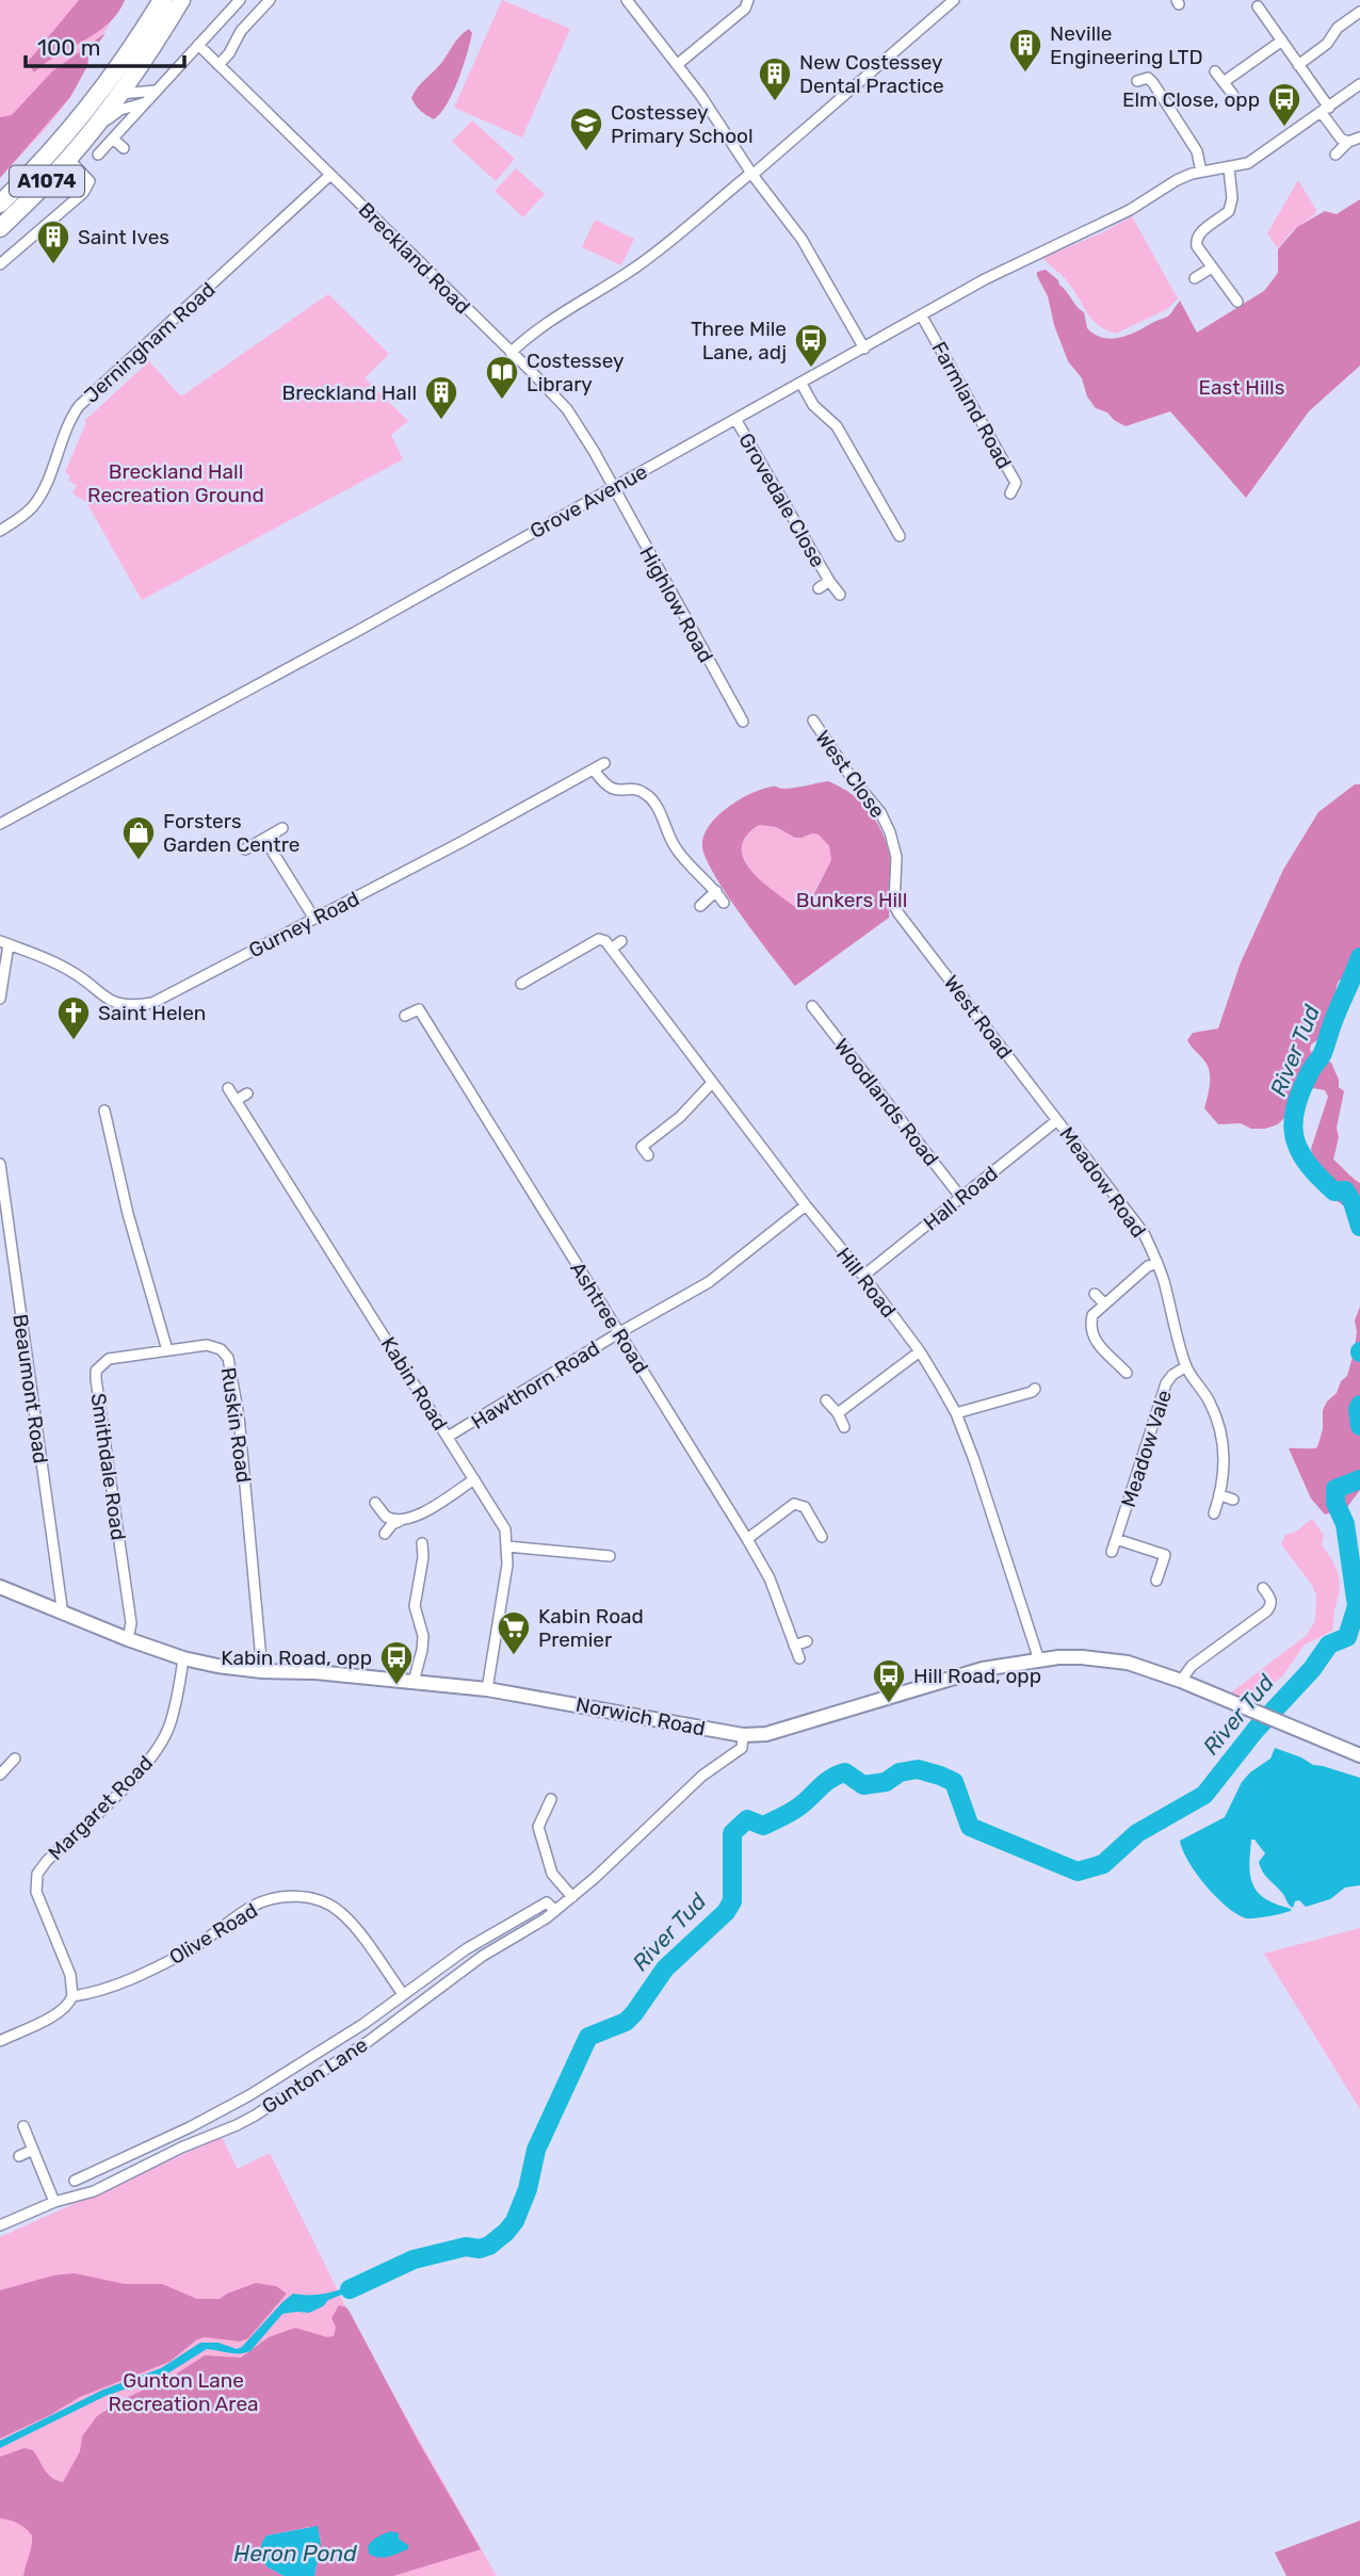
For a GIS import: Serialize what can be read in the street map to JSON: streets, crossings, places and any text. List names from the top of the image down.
{
  "streets": {
    "highway": ["A1074"],
    "street": [
      "Breckland Road",
      "Jerningham Road",
      "Farmland Road",
      "Grovedale Close",
      "Grove Avenue",
      "Highlow Road",
      "West Close",
      "Gurney Road",
      "West Road",
      "Woodlands Road",
      "Meadow Road",
      "Hall Road",
      "Hill Road",
      "Ashtree Road",
      "Kabin Road",
      "Hawthorn Road",
      "Beaumont Road",
      "Ruskin Road",
      "Meadow Vale",
      "Smithdale Road",
      "Norwich Road",
      "Margaret Road",
      "Olive Road",
      "Gunton Lane"
    ]
  },
  "crossings": [
    ["Breckland Road", "Jerningham Road"],
    ["Breckland Road", "Grove Avenue"],
    ["Breckland Road", "Highlow Road"],
    ["Farmland Road", "Grove Avenue"],
    ["Grovedale Close", "Grove Avenue"],
    ["Grove Avenue", "Highlow Road"],
    ["West Close", "West Road"],
    ["West Road", "Meadow Road"],
    ["West Road", "Hall Road"],
    ["Woodlands Road", "Hall Road"],
    ["Meadow Road", "Hall Road"],
    ["Meadow Road", "Meadow Vale"],
    ["Hall Road", "Hill Road"],
    ["Hill Road", "Hawthorn Road"],
    ["Hill Road", "Norwich Road"],
    ["Ashtree Road", "Hawthorn Road"],
    ["Kabin Road", "Hawthorn Road"],
    ["Kabin Road", "Norwich Road"],
    ["Beaumont Road", "Norwich Road"],
    ["Ruskin Road", "Smithdale Road"],
    ["Ruskin Road", "Norwich Road"],
    ["Smithdale Road", "Norwich Road"],
    ["Norwich Road", "Margaret Road"],
    ["Norwich Road", "Gunton Lane"],
    ["Margaret Road", "Olive Road"],
    ["Olive Road", "Gunton Lane"]
  ],
  "water": ["River Tud", "Heron Pond"],
  "parks": [
    "East Hills",
    "Breckland Hall Recreation Ground",
    "Bunkers Hill",
    "Gunton Lane Recreation Area"
  ],
  "places": {
    "building": [
      "Neville Engineering LTD",
      "New Costessey Dental Practice",
      "Saint Ives",
      "Breckland Hall"
    ],
    "bus stop": [
      "Elm Close, opp",
      "Three Mile Lane, adj",
      "Kabin Road, opp",
      "Hill Road, opp"
    ],
    "school or university": ["Costessey Primary School"],
    "library": ["Costessey Library"],
    "shop": ["Forsters Garden Centre"],
    "church": ["Saint Helen"],
    "supermarket": ["Kabin Road Premier"]
  },
  "scale_bar": "100 m"
}
